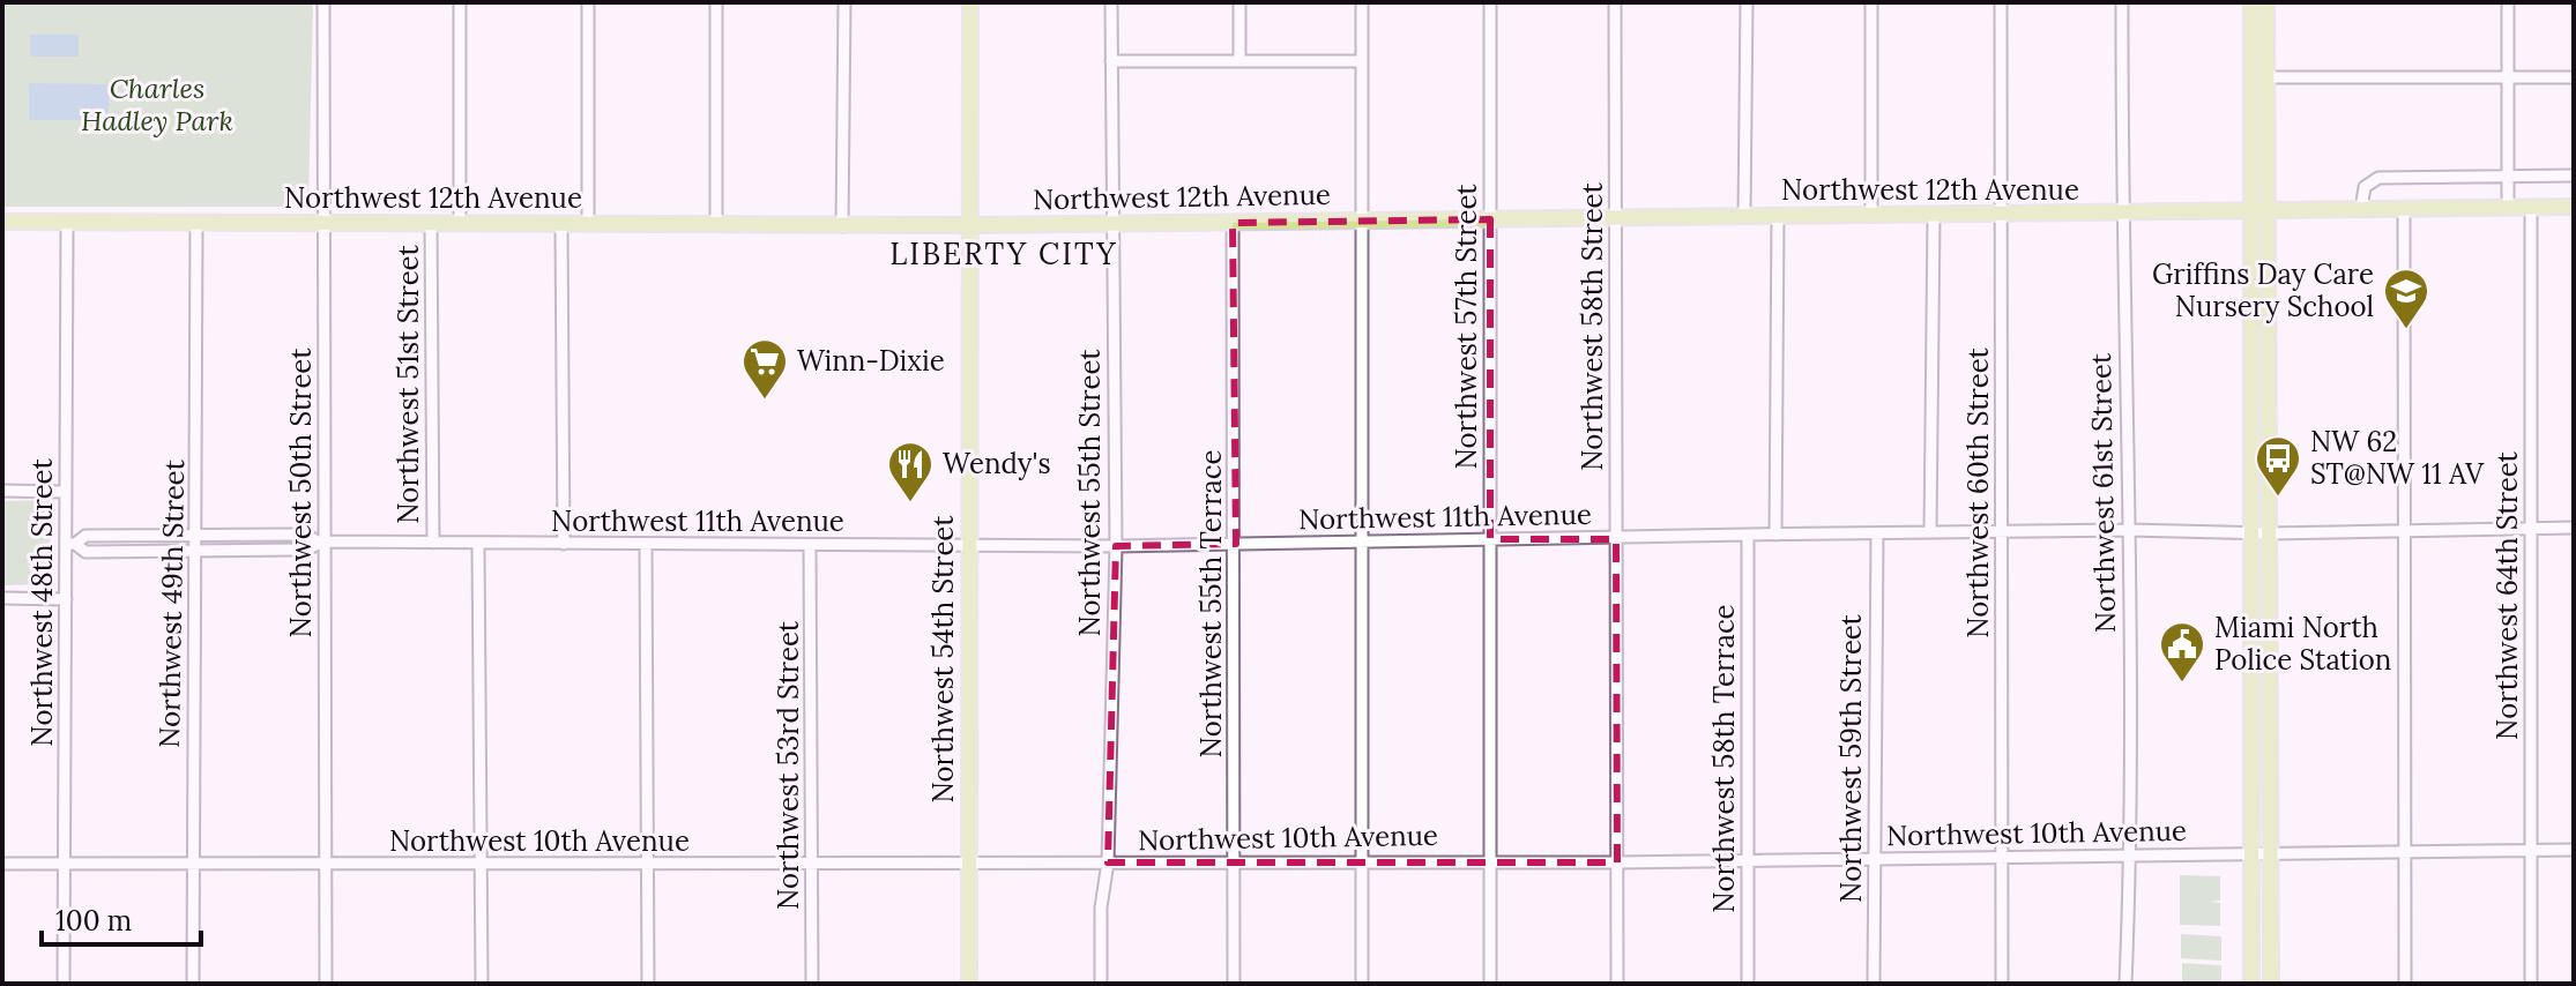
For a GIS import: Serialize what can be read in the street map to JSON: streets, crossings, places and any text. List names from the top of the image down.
{
  "streets": {
    "main road": ["Northwest 12th Avenue", "Northwest 54th Street"],
    "street": [
      "Northwest 57th Street",
      "Northwest 58th Street",
      "Northwest 51st Street",
      "Northwest 50th Street",
      "Northwest 55th Street",
      "Northwest 60th Street",
      "Northwest 61st Street",
      "Northwest 11th Avenue",
      "Northwest 64th Street",
      "Northwest 48th Street",
      "Northwest 49th Street",
      "Northwest 55th Terrace",
      "Northwest 58th Terrace",
      "Northwest 59th Street",
      "Northwest 53rd Street",
      "Northwest 10th Avenue"
    ]
  },
  "crossings": [
    ["Northwest 12th Avenue", "Northwest 57th Street"],
    ["Northwest 12th Avenue", "Northwest 58th Street"],
    ["Northwest 12th Avenue", "Northwest 51st Street"],
    ["Northwest 12th Avenue", "Northwest 50th Street"],
    ["Northwest 12th Avenue", "Northwest 55th Street"],
    ["Northwest 12th Avenue", "Northwest 60th Street"],
    ["Northwest 12th Avenue", "Northwest 61st Street"],
    ["Northwest 12th Avenue", "Northwest 64th Street"],
    ["Northwest 12th Avenue", "Northwest 48th Street"],
    ["Northwest 12th Avenue", "Northwest 49th Street"],
    ["Northwest 12th Avenue", "Northwest 55th Terrace"],
    ["Northwest 12th Avenue", "Northwest 54th Street"],
    ["Northwest 57th Street", "Northwest 11th Avenue"],
    ["Northwest 57th Street", "Northwest 10th Avenue"],
    ["Northwest 58th Street", "Northwest 11th Avenue"],
    ["Northwest 58th Street", "Northwest 10th Avenue"],
    ["Northwest 51st Street", "Northwest 11th Avenue"],
    ["Northwest 50th Street", "Northwest 11th Avenue"],
    ["Northwest 50th Street", "Northwest 10th Avenue"],
    ["Northwest 55th Street", "Northwest 11th Avenue"],
    ["Northwest 55th Street", "Northwest 10th Avenue"],
    ["Northwest 60th Street", "Northwest 11th Avenue"],
    ["Northwest 60th Street", "Northwest 10th Avenue"],
    ["Northwest 61st Street", "Northwest 11th Avenue"],
    ["Northwest 61st Street", "Northwest 10th Avenue"],
    ["Northwest 11th Avenue", "Northwest 64th Street"],
    ["Northwest 11th Avenue", "Northwest 48th Street"],
    ["Northwest 11th Avenue", "Northwest 49th Street"],
    ["Northwest 11th Avenue", "Northwest 55th Terrace"],
    ["Northwest 11th Avenue", "Northwest 54th Street"],
    ["Northwest 11th Avenue", "Northwest 58th Terrace"],
    ["Northwest 11th Avenue", "Northwest 59th Street"],
    ["Northwest 11th Avenue", "Northwest 53rd Street"],
    ["Northwest 64th Street", "Northwest 10th Avenue"],
    ["Northwest 48th Street", "Northwest 10th Avenue"],
    ["Northwest 49th Street", "Northwest 10th Avenue"],
    ["Northwest 55th Terrace", "Northwest 10th Avenue"],
    ["Northwest 54th Street", "Northwest 10th Avenue"],
    ["Northwest 58th Terrace", "Northwest 10th Avenue"],
    ["Northwest 59th Street", "Northwest 10th Avenue"],
    ["Northwest 53rd Street", "Northwest 10th Avenue"]
  ],
  "districts": ["LIBERTY CITY"],
  "parks": ["Charles Hadley Park"],
  "places": {
    "school or university": ["Griffins Day Care Nursery School"],
    "supermarket": ["Winn-Dixie"],
    "bus stop": ["NW 62 ST@NW 11 AV"],
    "restaurant": ["Wendy's"],
    "public building": ["Miami North Police Station"]
  },
  "scale_bar": "100 m"
}
